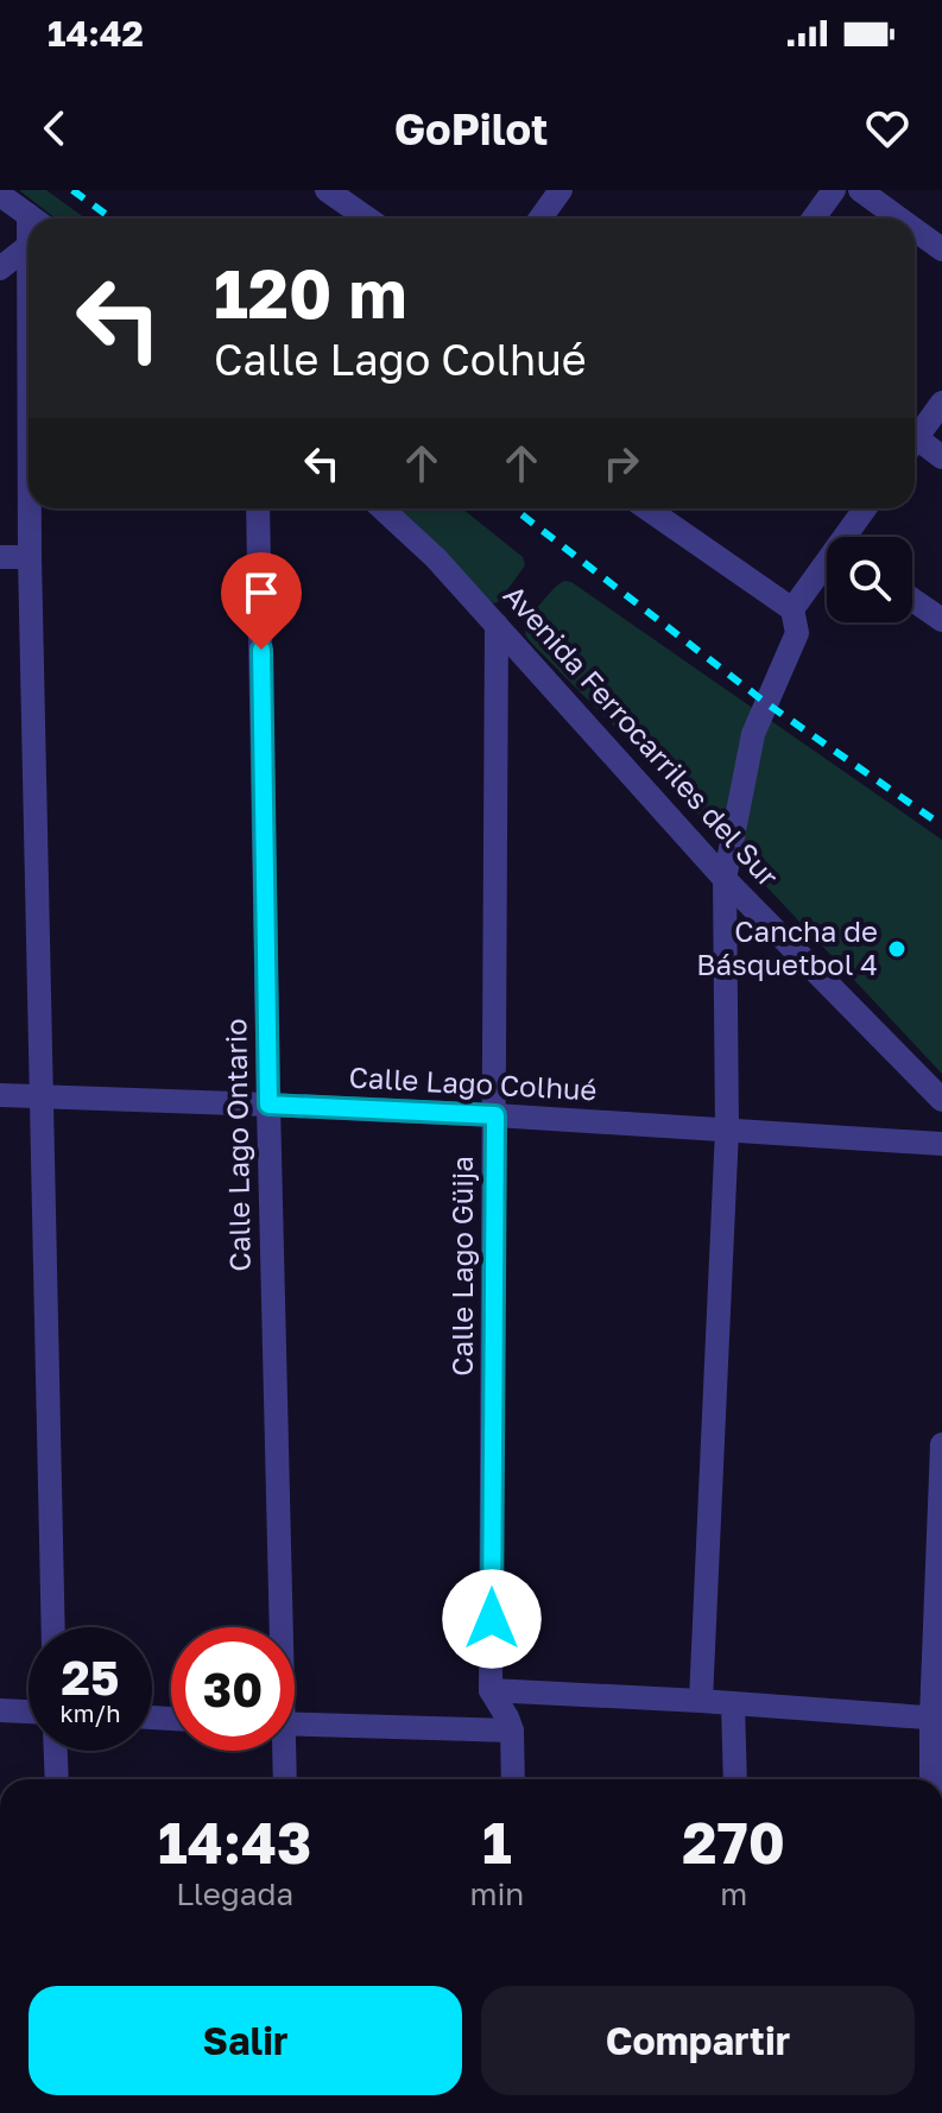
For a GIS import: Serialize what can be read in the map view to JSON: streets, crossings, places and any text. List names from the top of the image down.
{
  "streets": {
    "street": [
      "Avenida Ferrocarriles del Sur",
      "Calle Lago Colhué",
      "Calle Lago Ontario",
      "Calle Lago Güija"
    ]
  },
  "crossings": [
    ["Avenida Ferrocarriles del Sur", "Calle Lago Güija"],
    ["Calle Lago Colhué", "Calle Lago Ontario"],
    ["Calle Lago Colhué", "Calle Lago Güija"]
  ],
  "places": ["Cancha de Básquetbol 4"],
  "page": {
    "status": "14:42",
    "header": "GoPilot",
    "turn": ["120 m", "Calle Lago Colhué"],
    "speed": "25 km/h",
    "limit": "30",
    "eta": [
      "14:43",
      "Llegada",
      "1",
      "min",
      "270",
      "m"
    ],
    "buttons": ["Salir", "Compartir"]
  }
}
